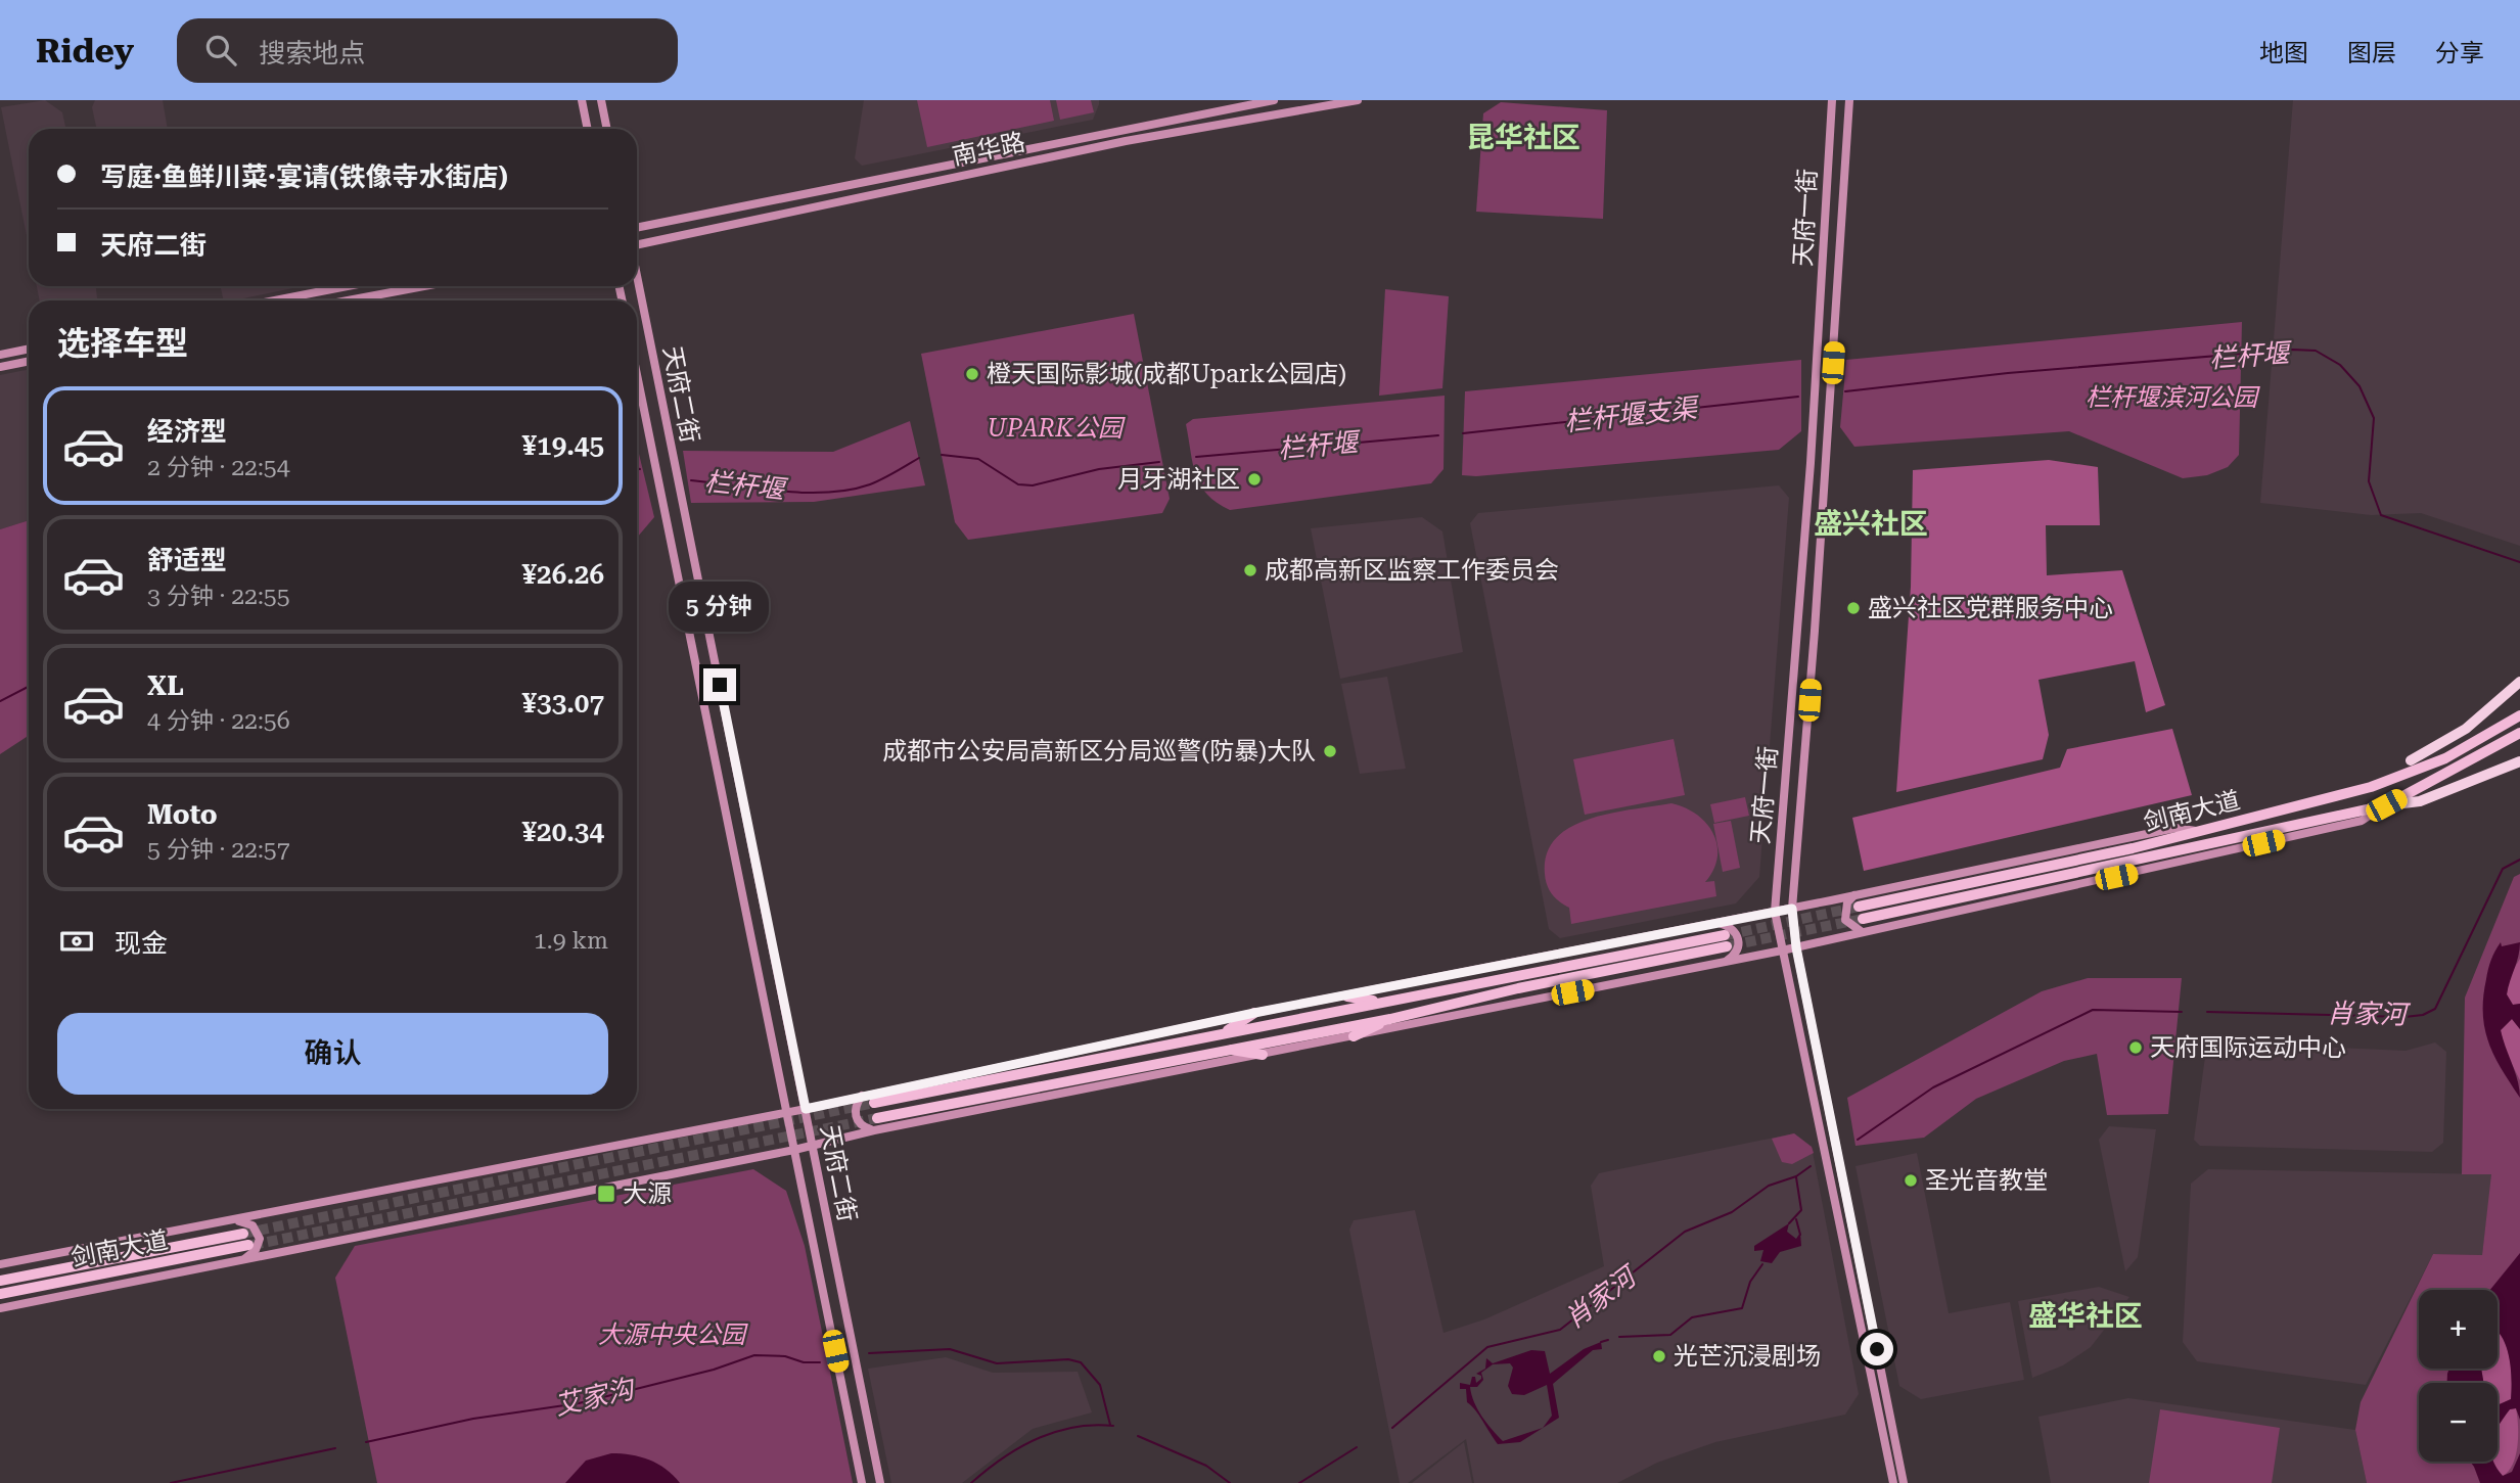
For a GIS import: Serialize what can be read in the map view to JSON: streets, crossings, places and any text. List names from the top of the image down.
{
  "streets": {
    "highway": ["剑南大道"],
    "main road": ["南华路", "天府一街", "天府二街"]
  },
  "districts": ["昆华社区", "盛兴社区", "盛华社区"],
  "water": [
    "栏杆堰",
    "栏杆堰支渠",
    "肖家河",
    "艾家沟"
  ],
  "parks": ["栏杆堰滨河公园", "UPARK公园", "大源中央公园"],
  "places": {
    "other": [
      "橙天国际影城(成都Upark公园店)",
      "月牙湖社区",
      "成都高新区监察工作委员会",
      "盛兴社区党群服务中心",
      "成都市公安局高新区分局巡警(防暴)大队",
      "天府国际运动中心",
      "圣光音教堂",
      "光芒沉浸剧场"
    ],
    "transit": ["大源"]
  },
  "page": {
    "header": "Ridey",
    "search": "搜索地点",
    "nav": ["地图", "图层", "分享"],
    "banner": ["写庭·鱼鲜川菜·宴请(铁像寺水街店)", "天府二街"],
    "heading": "选择车型",
    "list": [
      {
        "name": "经济型",
        "note": "2 分钟 · 22:54",
        "value": "¥19.45"
      },
      {
        "name": "舒适型",
        "note": "3 分钟 · 22:55",
        "value": "¥26.26"
      },
      {
        "name": "XL",
        "note": "4 分钟 · 22:56",
        "value": "¥33.07"
      },
      {
        "name": "Moto",
        "note": "5 分钟 · 22:57",
        "value": "¥20.34"
      }
    ],
    "bubble": "5 分钟",
    "pay": ["现金", "1.9 km"],
    "buttons": "确认",
    "map_buttons": ["+", "−"]
  }
}
